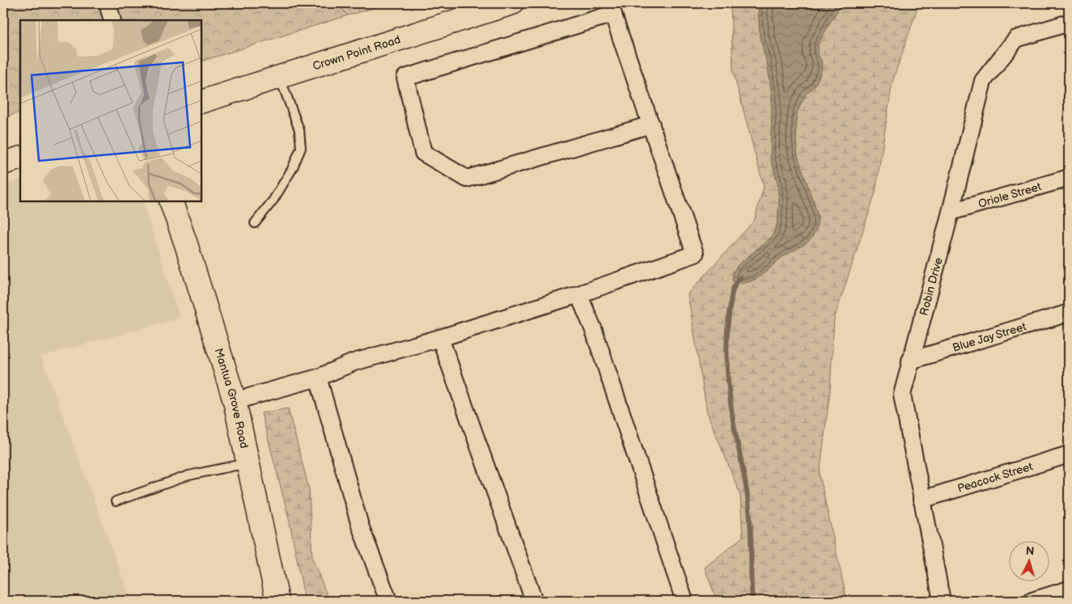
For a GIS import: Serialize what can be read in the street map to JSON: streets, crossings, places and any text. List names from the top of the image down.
{
  "streets": {
    "main road": ["Crown Point Road", "Mantua Grove Road"],
    "street": [
      "Oriole Street",
      "Robin Drive",
      "Blue Jay Street",
      "Peacock Street"
    ]
  },
  "crossings": [
    ["Oriole Street", "Robin Drive"],
    ["Robin Drive", "Blue Jay Street"],
    ["Robin Drive", "Peacock Street"]
  ],
  "north": "top"
}
